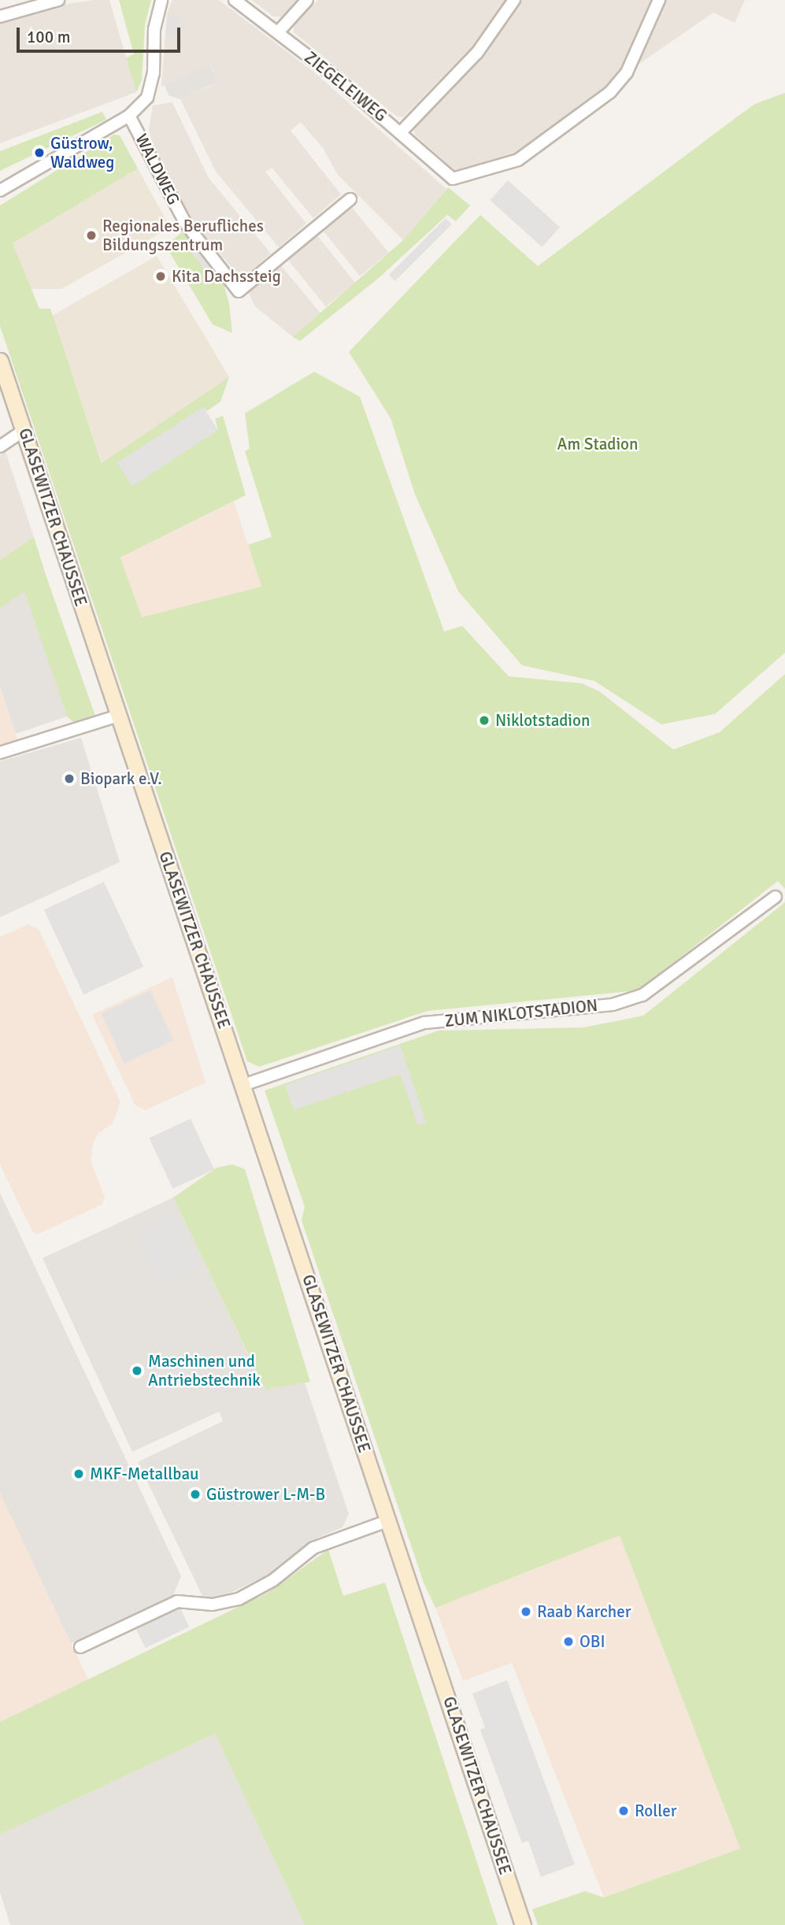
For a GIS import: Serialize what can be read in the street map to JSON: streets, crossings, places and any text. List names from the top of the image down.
{
  "streets": {
    "main road": ["GLASEWITZER CHAUSSEE"],
    "street": ["ZIEGELEIWEG", "WALDWEG", "ZUM NIKLOTSTADION"]
  },
  "crossings": [
    ["GLASEWITZER CHAUSSEE", "ZUM NIKLOTSTADION"]
  ],
  "parks": ["Am Stadion"],
  "places": [
    "Güstrow, Waldweg",
    "Regionales Berufliches Bildungszentrum",
    "Kita Dachssteig",
    "Niklotstadion",
    "Biopark e.V.",
    "Maschinen und Antriebstechnik",
    "MKF-Metallbau",
    "Güstrower L-M-B",
    "Raab Karcher",
    "OBI",
    "Roller"
  ],
  "scale_bar": "100 m"
}
